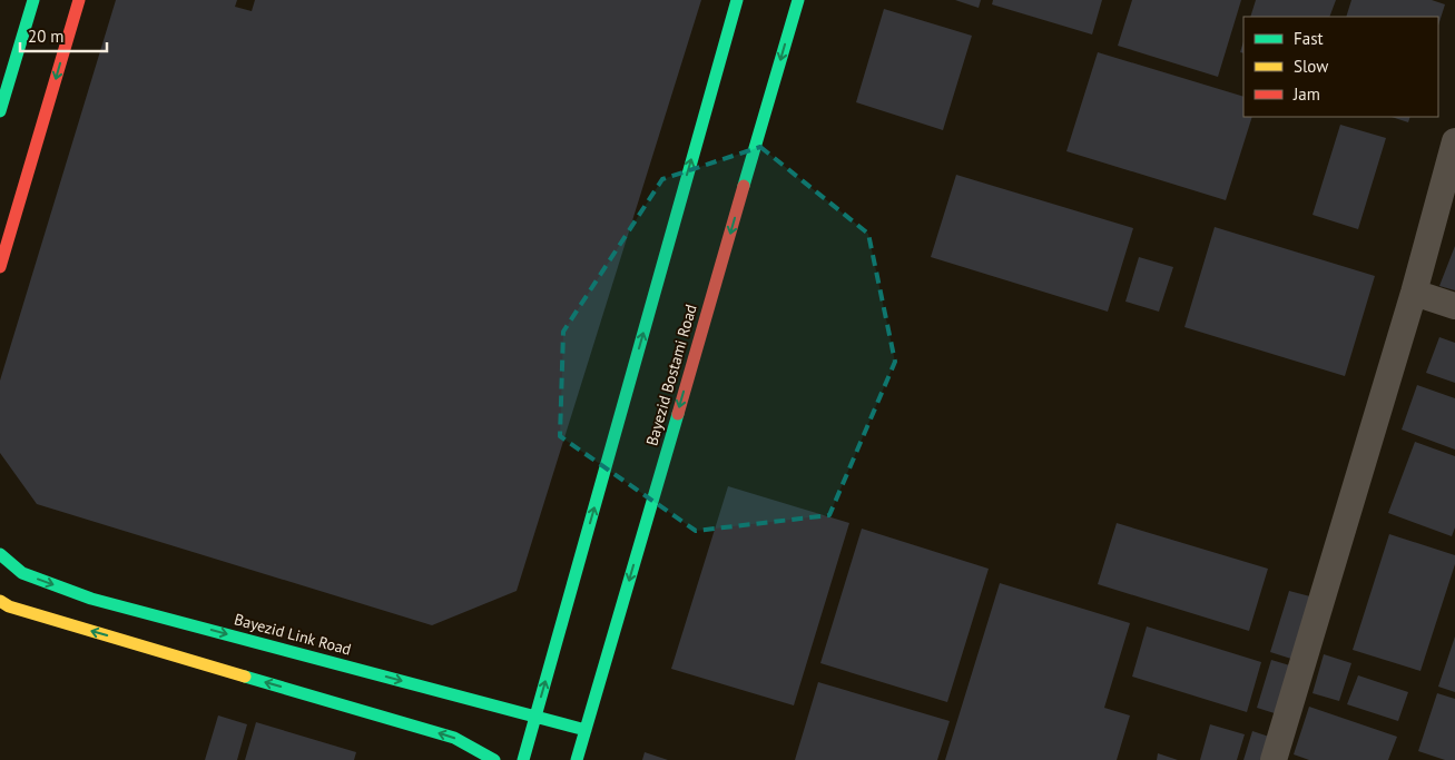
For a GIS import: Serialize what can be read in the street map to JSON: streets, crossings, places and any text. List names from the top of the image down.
{
  "streets": {
    "main road": ["Bayezid Bostami Road", "Bayezid Link Road"]
  },
  "crossings": [
    ["Bayezid Bostami Road", "Bayezid Link Road"]
  ],
  "legend": ["Fast", "Slow", "Jam"],
  "scale_bar": "20 m"
}
